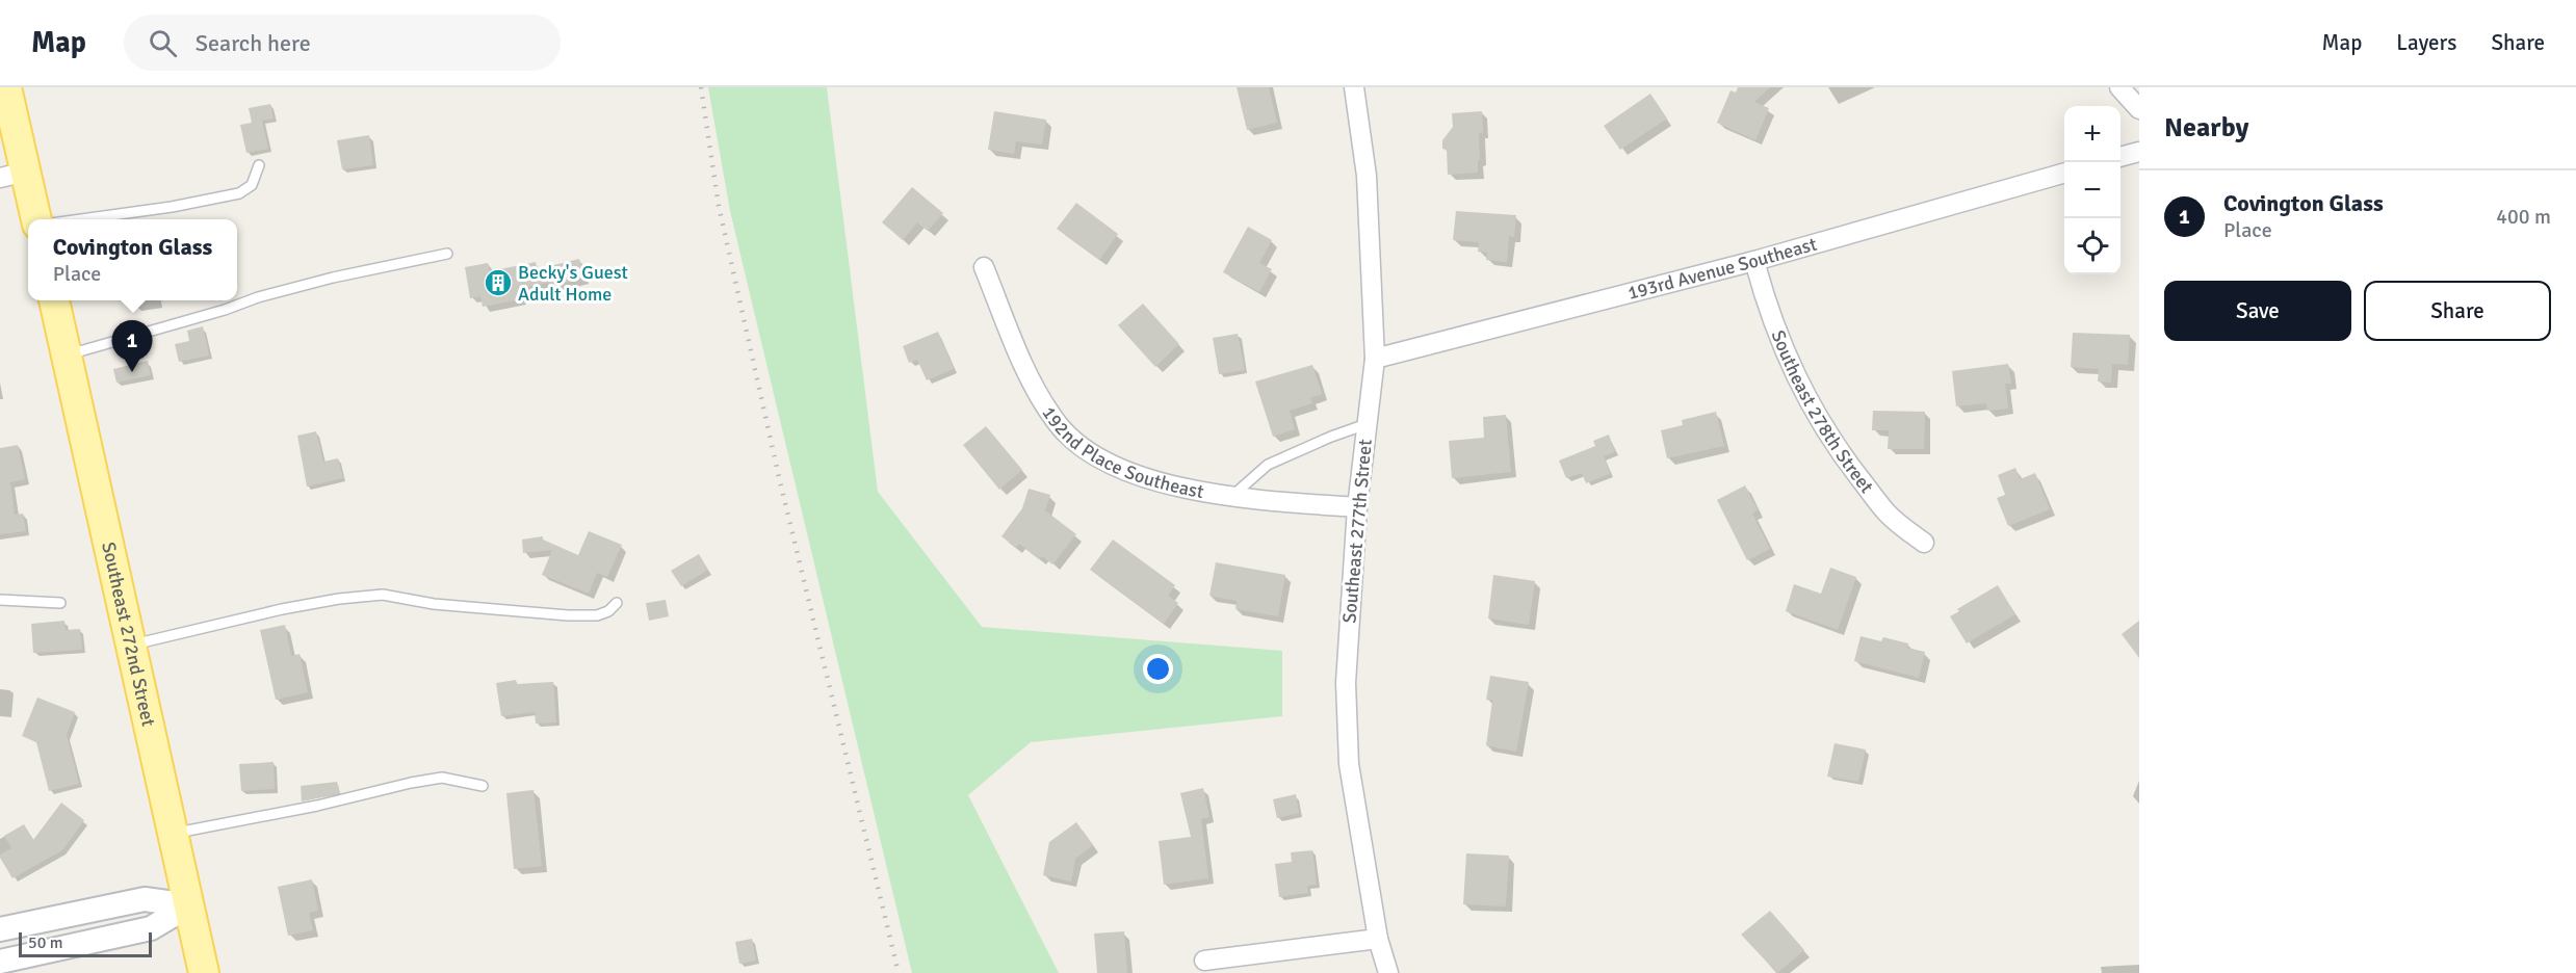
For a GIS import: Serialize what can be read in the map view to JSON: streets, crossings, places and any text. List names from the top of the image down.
{
  "streets": {
    "main road": ["Southeast 272nd Street"],
    "street": [
      "193rd Avenue Southeast",
      "Southeast 278th Street",
      "192nd Place Southeast",
      "Southeast 277th Street"
    ]
  },
  "crossings": [
    ["193rd Avenue Southeast", "Southeast 278th Street"],
    ["193rd Avenue Southeast", "Southeast 277th Street"],
    ["192nd Place Southeast", "Southeast 277th Street"]
  ],
  "places": {
    "building": ["Becky's Guest Adult Home"]
  },
  "scale_bar": "50 m",
  "page": {
    "header": "Map",
    "search": "Search here",
    "nav": ["Map", "Layers", "Share"],
    "heading": "Nearby",
    "map_buttons": ["+", "−"],
    "list": [
      {
        "mark": "1",
        "name": "Covington Glass",
        "note": "Place",
        "value": "400 m"
      }
    ],
    "popup": ["Covington Glass", "Place"],
    "buttons": ["Save", "Share"],
    "pins": "1",
    "scale": "50 m"
  }
}
